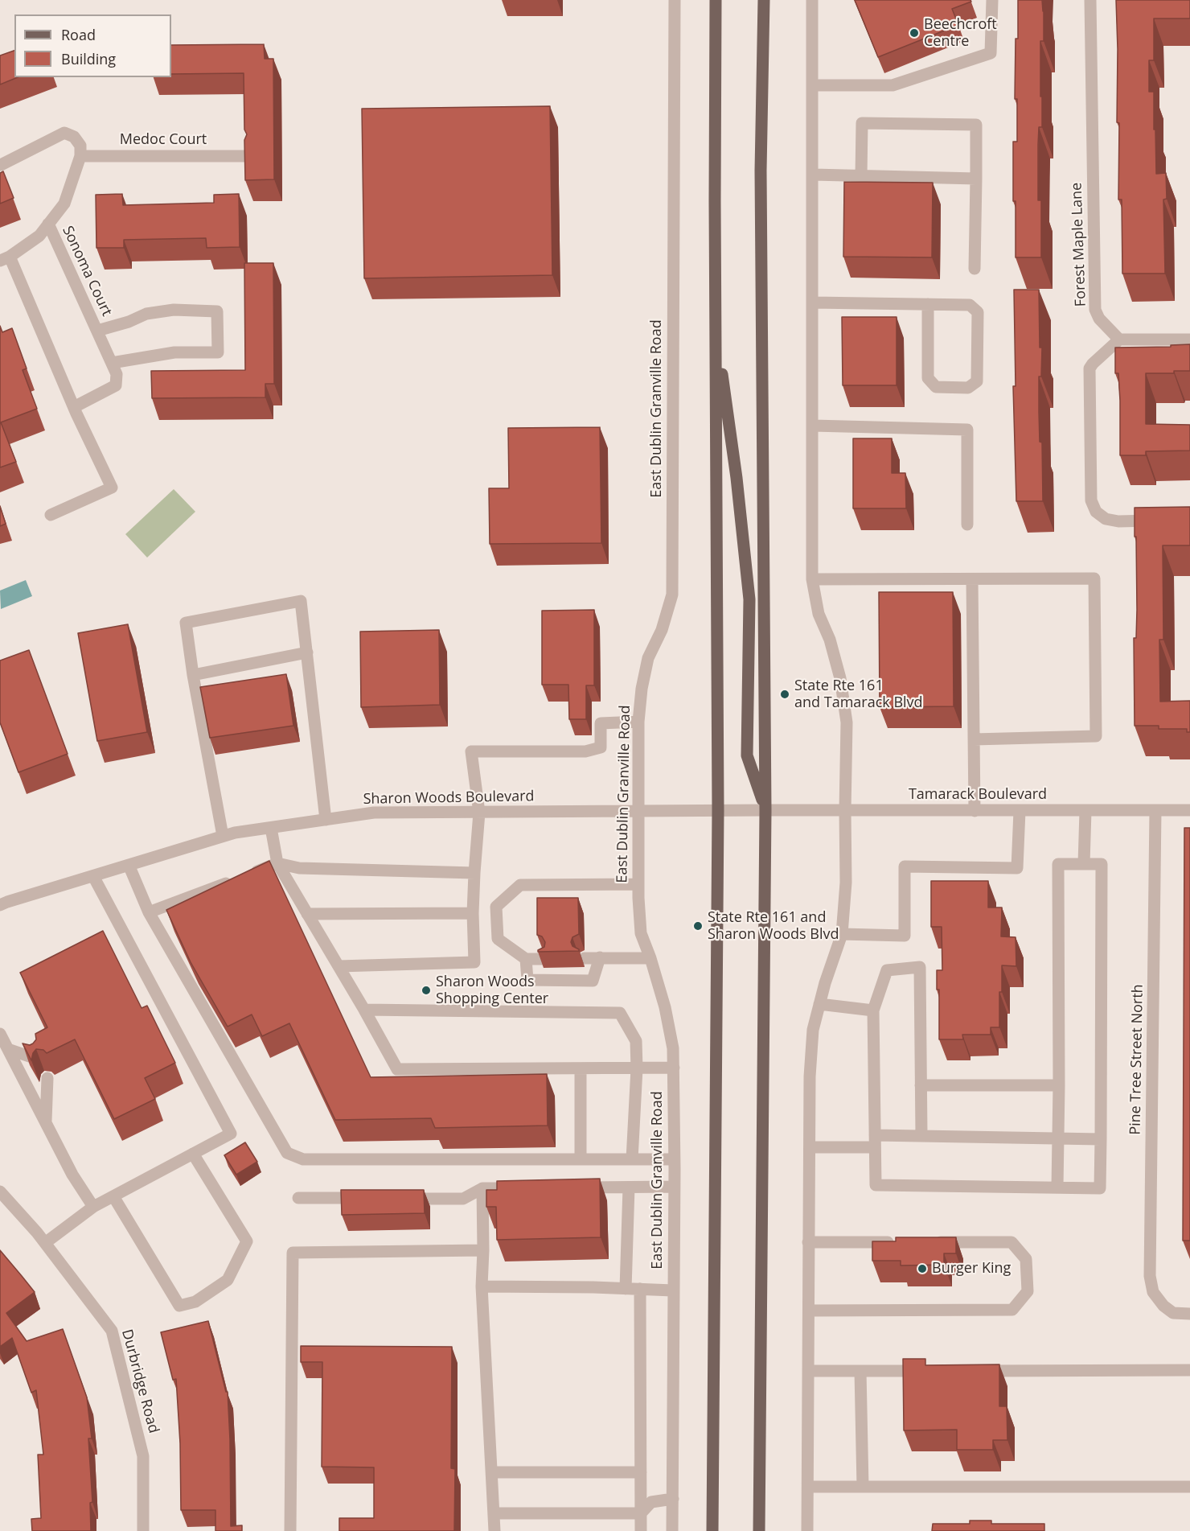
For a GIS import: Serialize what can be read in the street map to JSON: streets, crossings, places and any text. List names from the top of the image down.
{
  "streets": {
    "street": [
      "Medoc Court",
      "Forest Maple Lane",
      "Sonoma Court",
      "East Dublin Granville Road",
      "Tamarack Boulevard",
      "Sharon Woods Boulevard",
      "Pine Tree Street North",
      "Durbridge Road"
    ]
  },
  "crossings": [
    ["East Dublin Granville Road", "Sharon Woods Boulevard"],
    ["Tamarack Boulevard", "Sharon Woods Boulevard"],
    ["Tamarack Boulevard", "Pine Tree Street North"]
  ],
  "places": [
    "Beechcroft Centre",
    "State Rte 161 and Tamarack Blvd",
    "State Rte 161 and Sharon Woods Blvd",
    "Sharon Woods Shopping Center",
    "Burger King"
  ],
  "legend": ["Road", "Building"]
}
